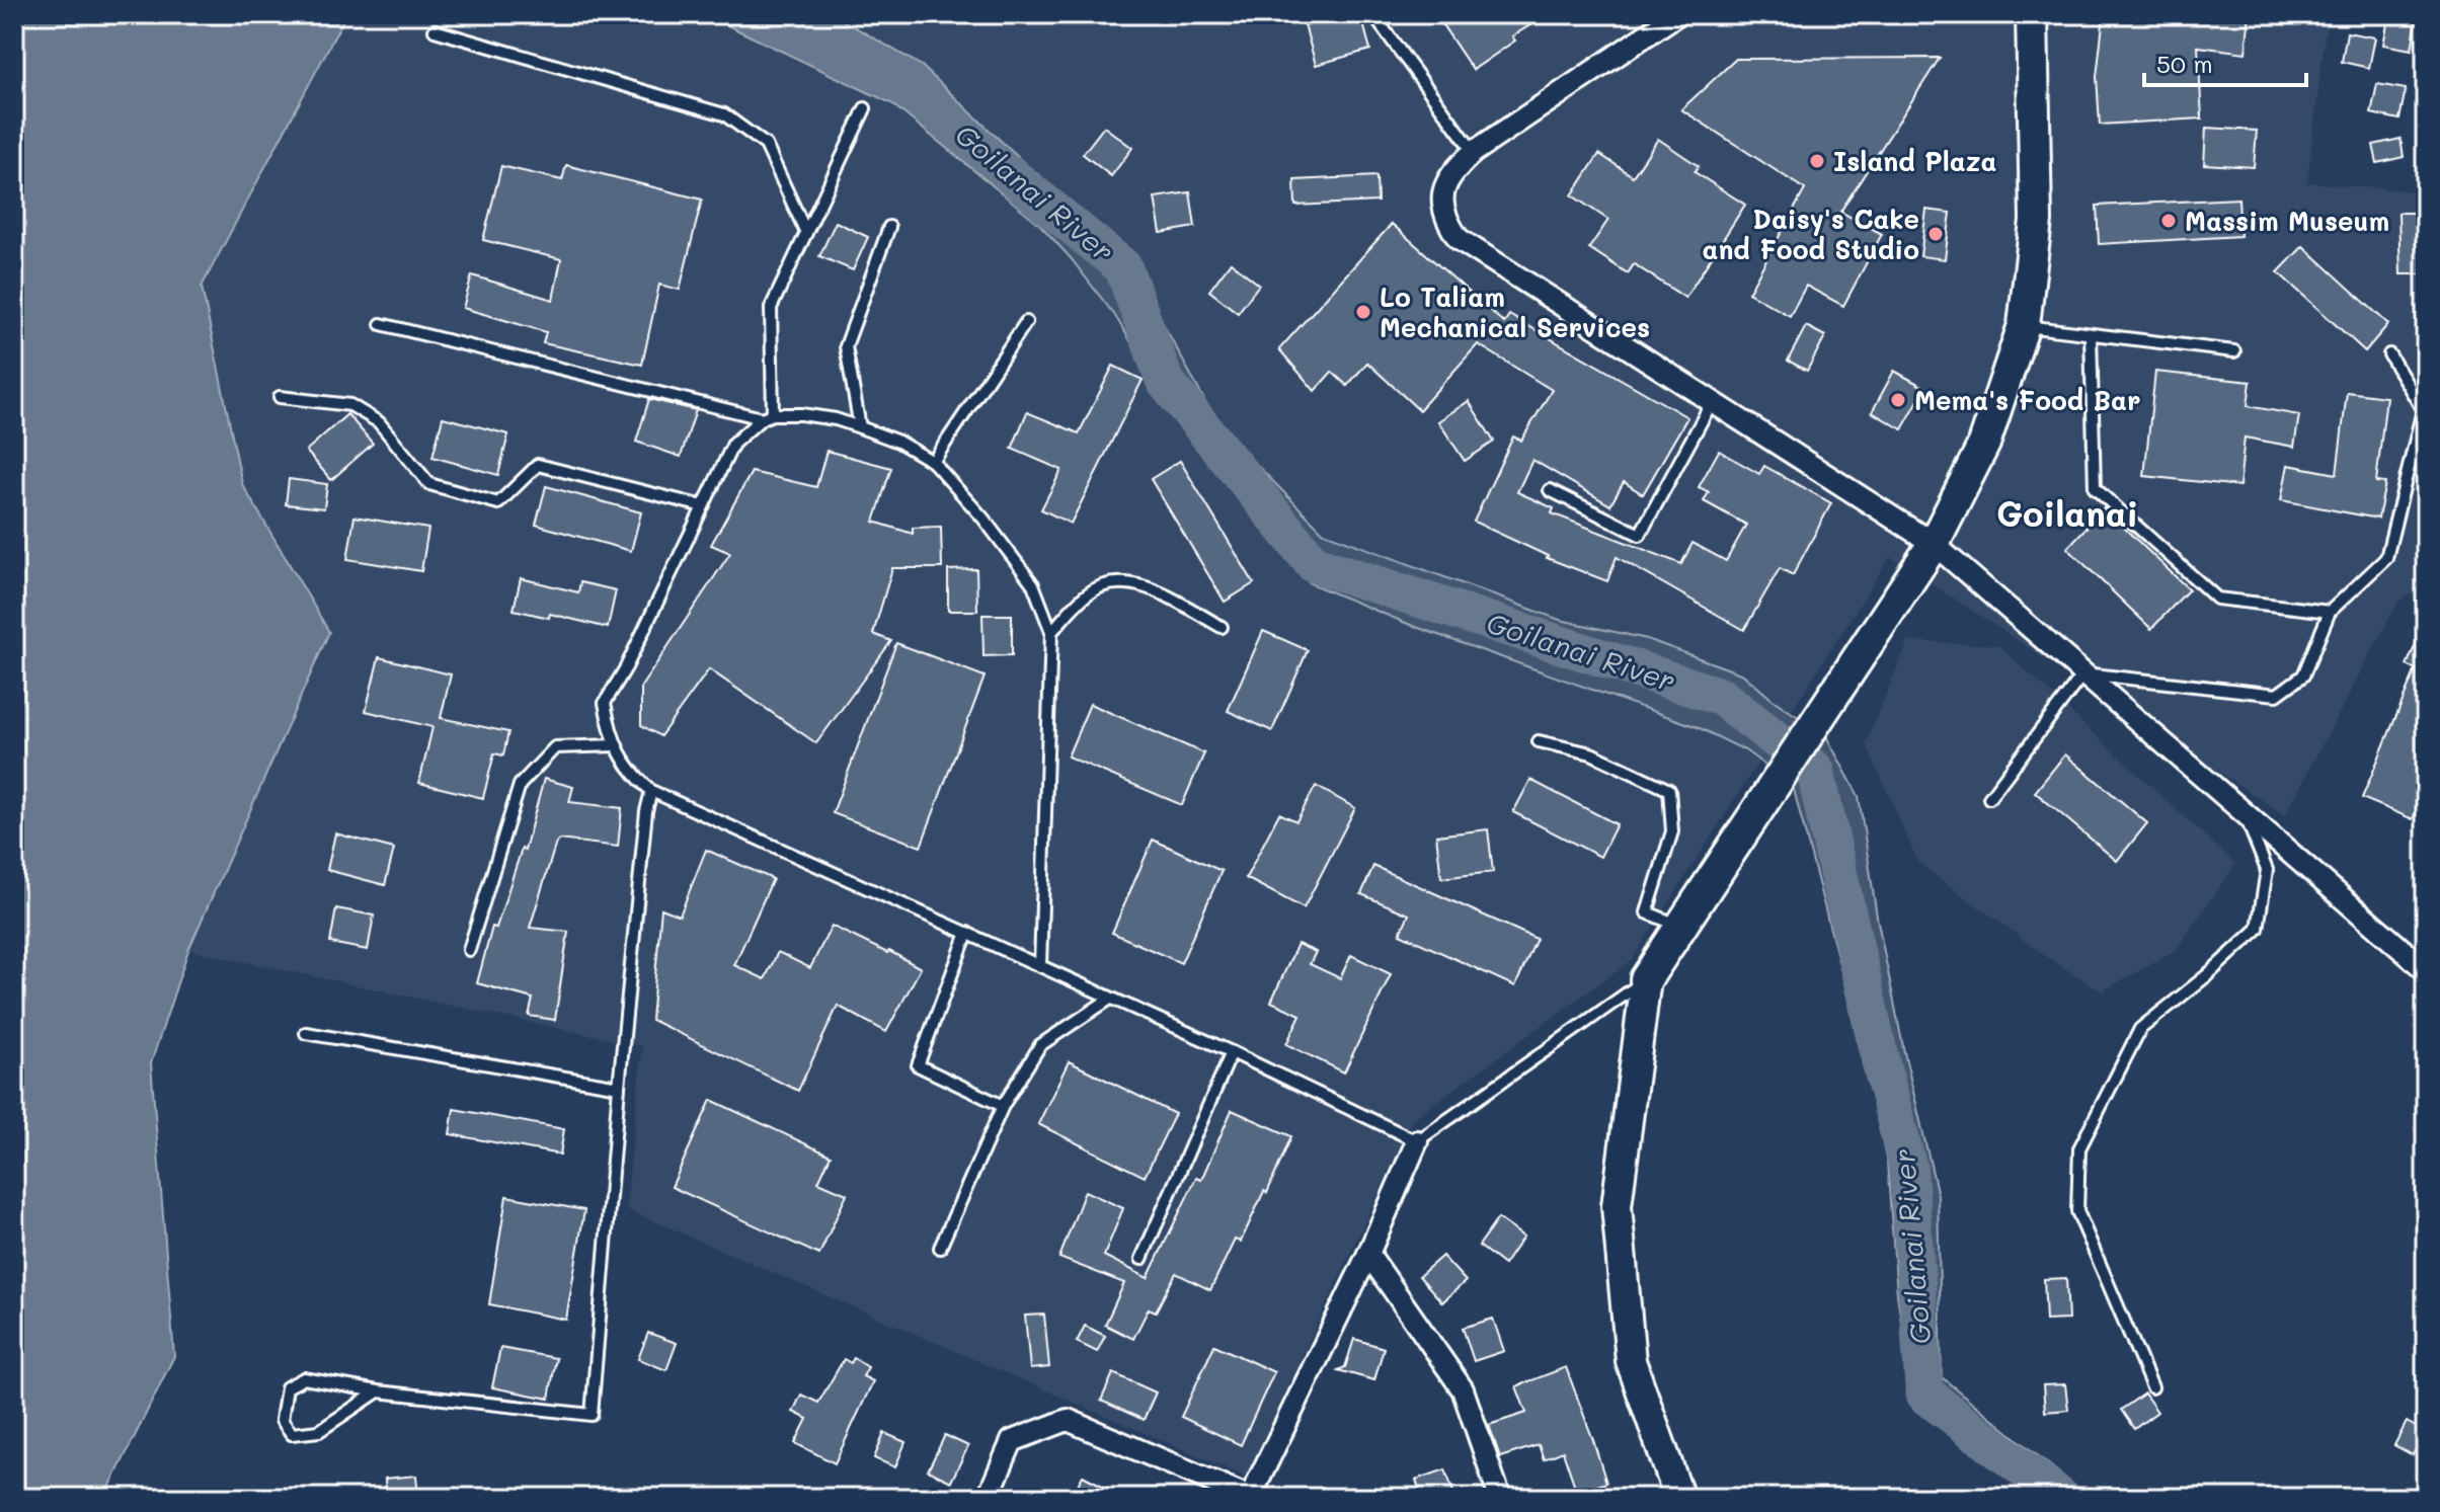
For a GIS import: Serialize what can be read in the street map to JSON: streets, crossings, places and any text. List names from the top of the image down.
{
  "districts": ["Goilanai"],
  "water": ["Goilanai River"],
  "places": [
    "Island Plaza",
    "Massim Museum",
    "Daisy's Cake and Food Studio",
    "Lo Taliam Mechanical Services",
    "Mema's Food Bar"
  ],
  "scale_bar": "50 m"
}
